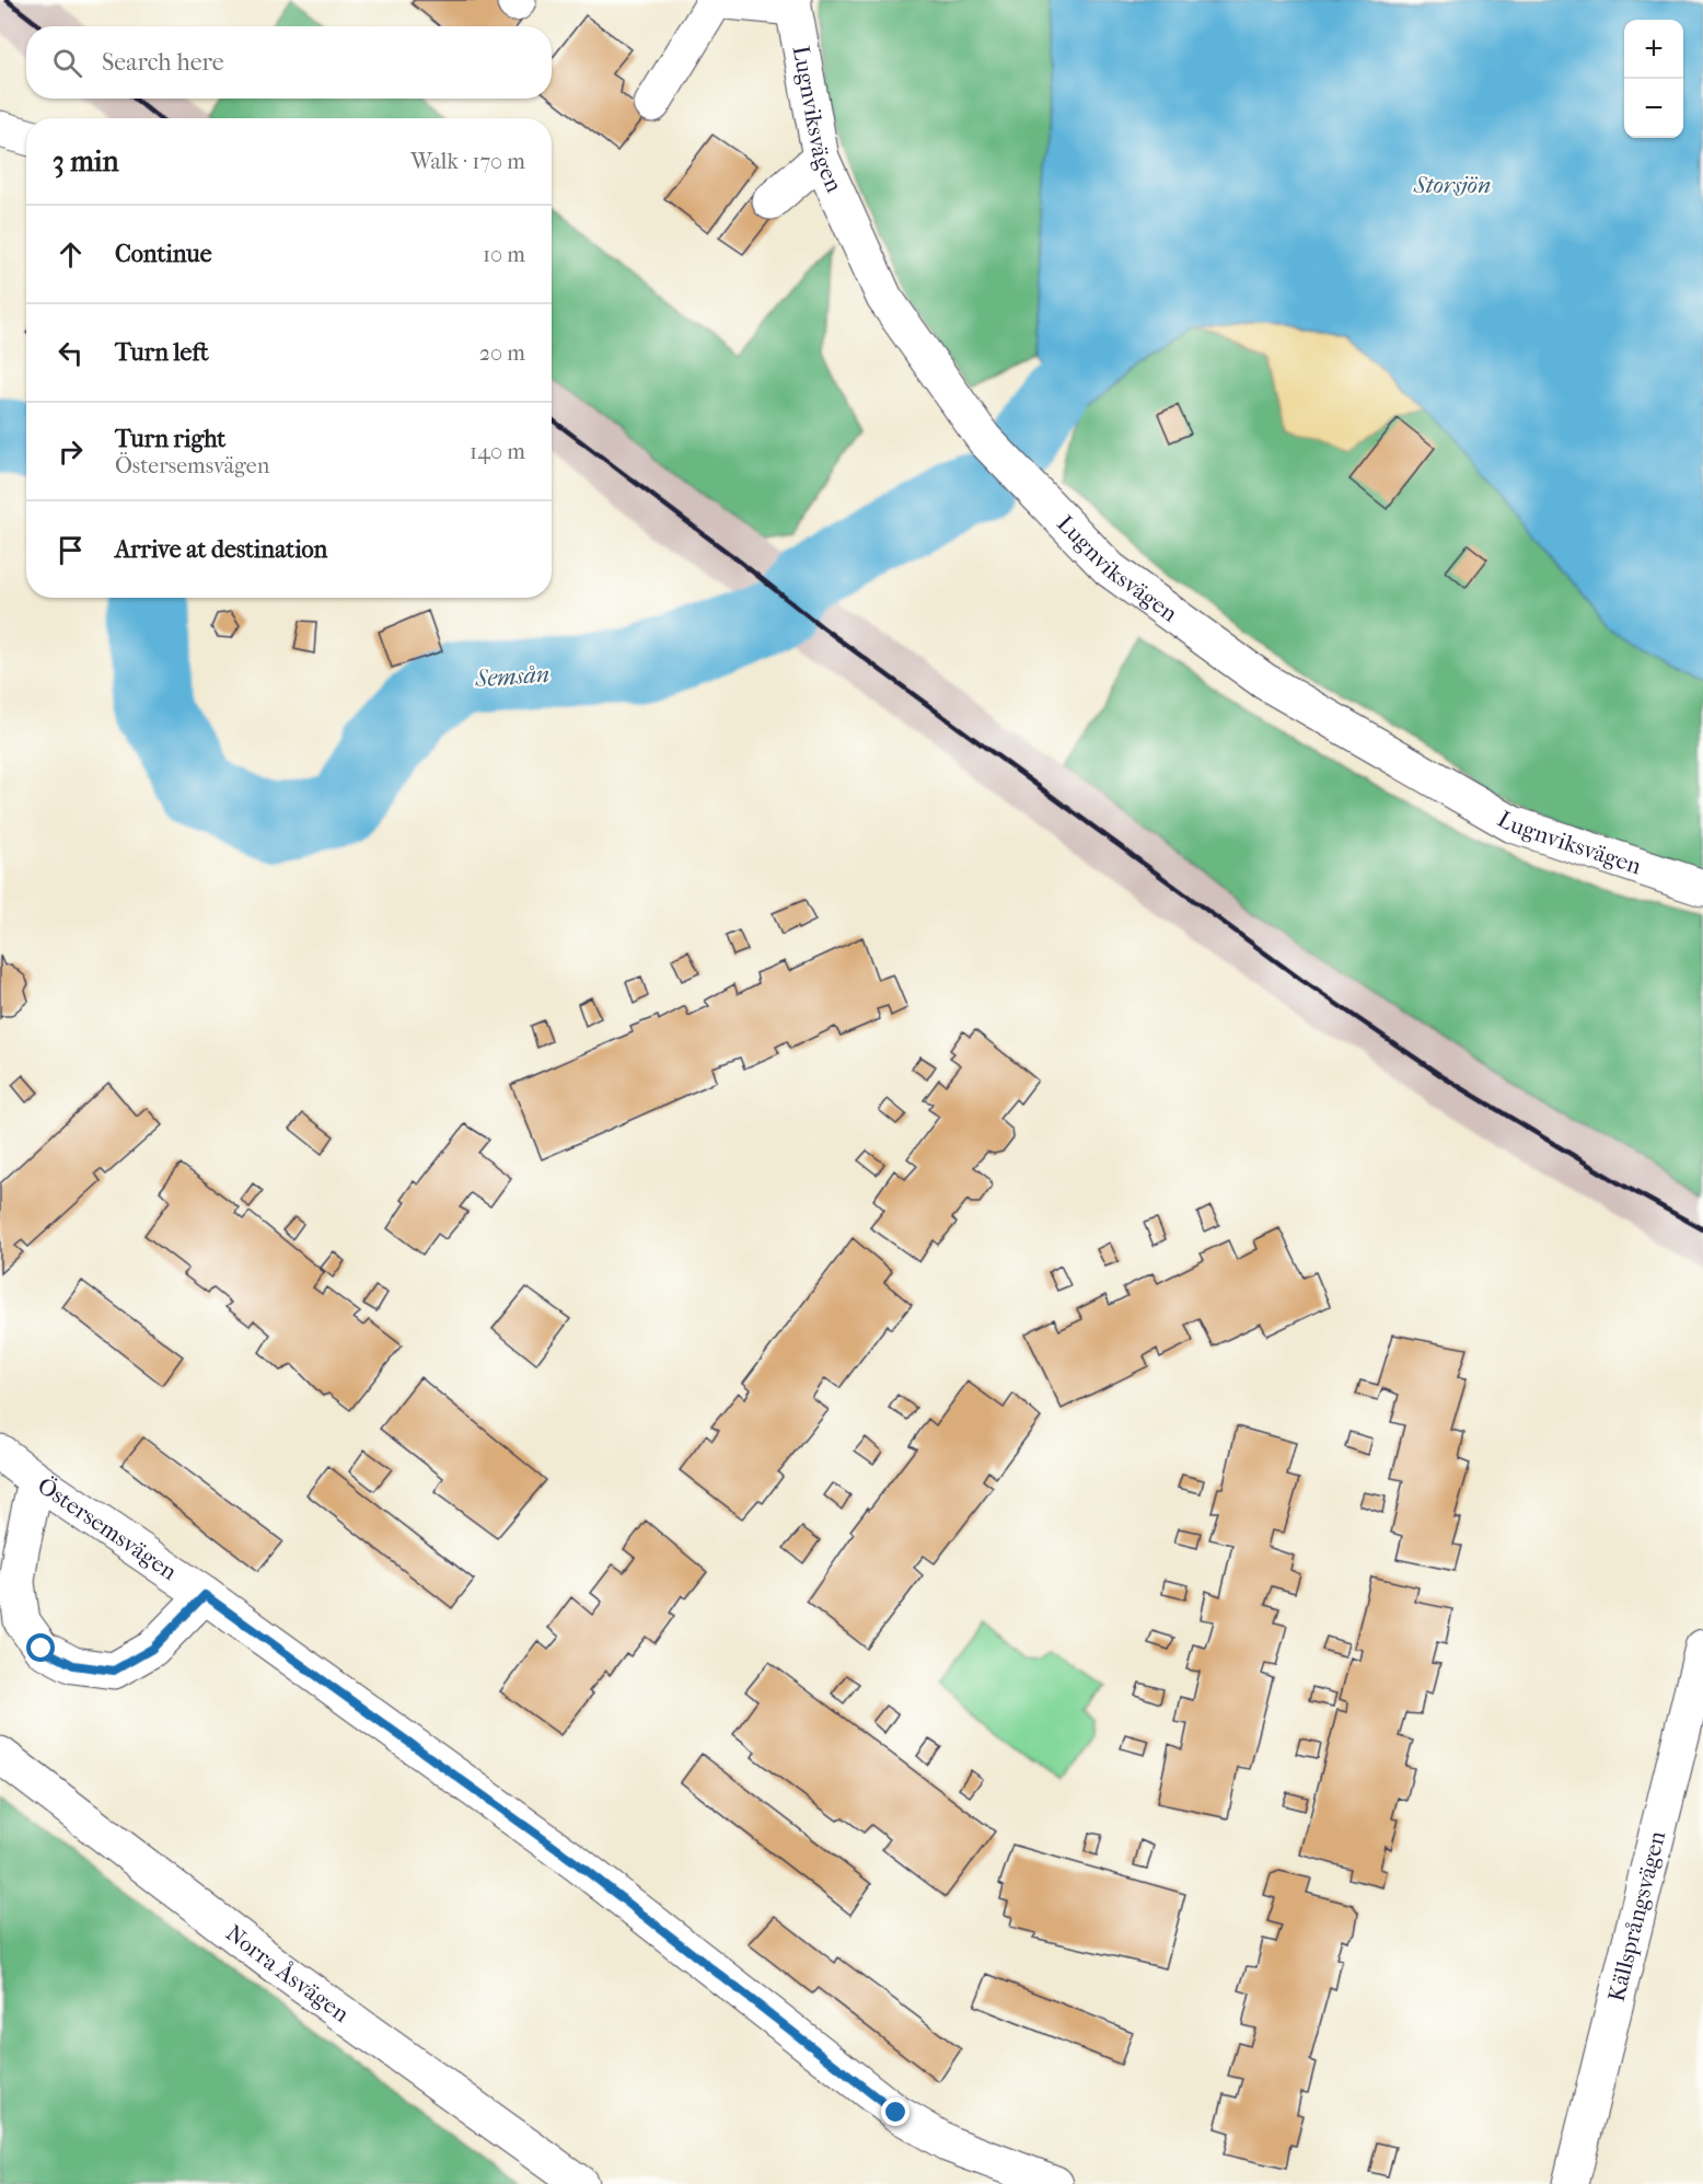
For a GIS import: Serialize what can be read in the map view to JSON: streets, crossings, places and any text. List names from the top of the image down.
{
  "streets": {
    "street": [
      "Lugnviksvägen",
      "Östersemsvägen",
      "Källsprångsvägen",
      "Norra Åsvägen"
    ]
  },
  "water": ["Storsjön", "Semsån"],
  "page": {
    "map_buttons": ["+", "−"],
    "search": "Search here",
    "heading": ["3 min", "Walk · 170 m"],
    "list": [
      ["Continue", "10 m"],
      ["Turn left", "20 m"],
      ["Turn right", "Östersemsvägen", "140 m"],
      "Arrive at destination"
    ]
  }
}
